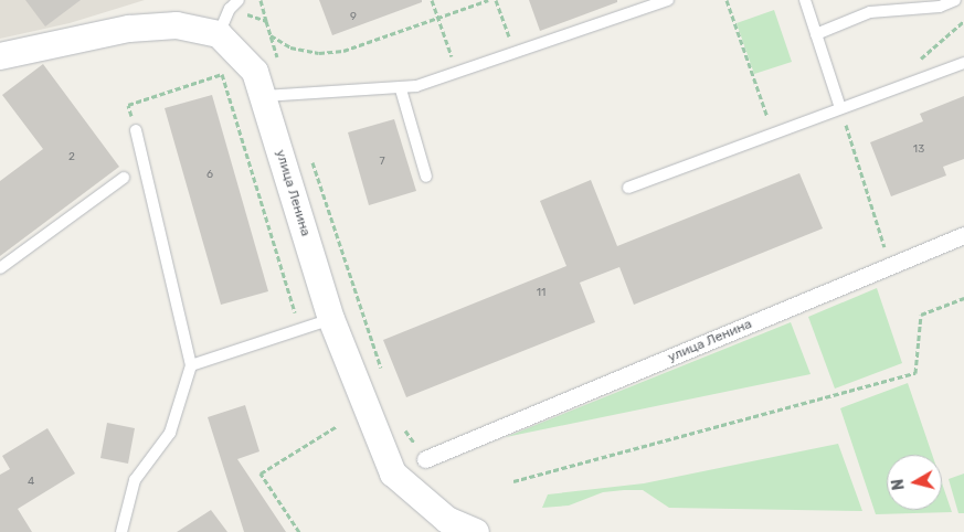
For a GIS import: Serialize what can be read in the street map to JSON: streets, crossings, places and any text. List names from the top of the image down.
{
  "streets": {
    "street": ["улица Ленина"]
  },
  "house_numbers": [
    "9",
    "13",
    "2",
    "7",
    "6",
    "11",
    "4"
  ],
  "north": "left"
}
